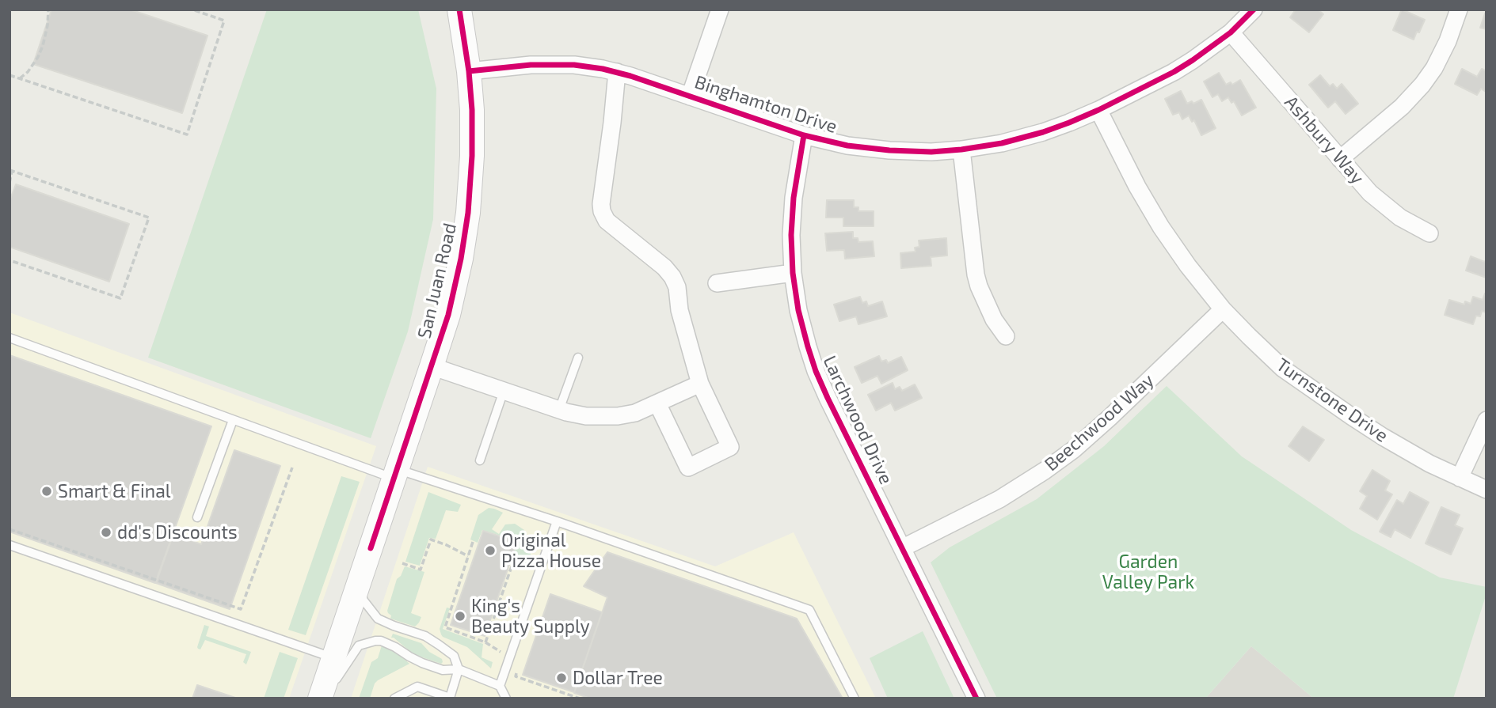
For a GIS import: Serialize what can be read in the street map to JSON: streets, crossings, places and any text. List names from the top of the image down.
{
  "streets": {
    "main road": ["San Juan Road"],
    "street": [
      "Binghamton Drive",
      "Ashbury Way",
      "Turnstone Drive",
      "Larchwood Drive",
      "Beechwood Way"
    ]
  },
  "crossings": [
    ["Binghamton Drive", "Ashbury Way"],
    ["Binghamton Drive", "San Juan Road"],
    ["Binghamton Drive", "Turnstone Drive"],
    ["Binghamton Drive", "Larchwood Drive"],
    ["Turnstone Drive", "Beechwood Way"],
    ["Larchwood Drive", "Beechwood Way"]
  ],
  "parks": ["Garden Valley Park"],
  "places": [
    "Smart & Final",
    "dd's Discounts",
    "Original Pizza House",
    "King's Beauty Supply",
    "Dollar Tree"
  ]
}
